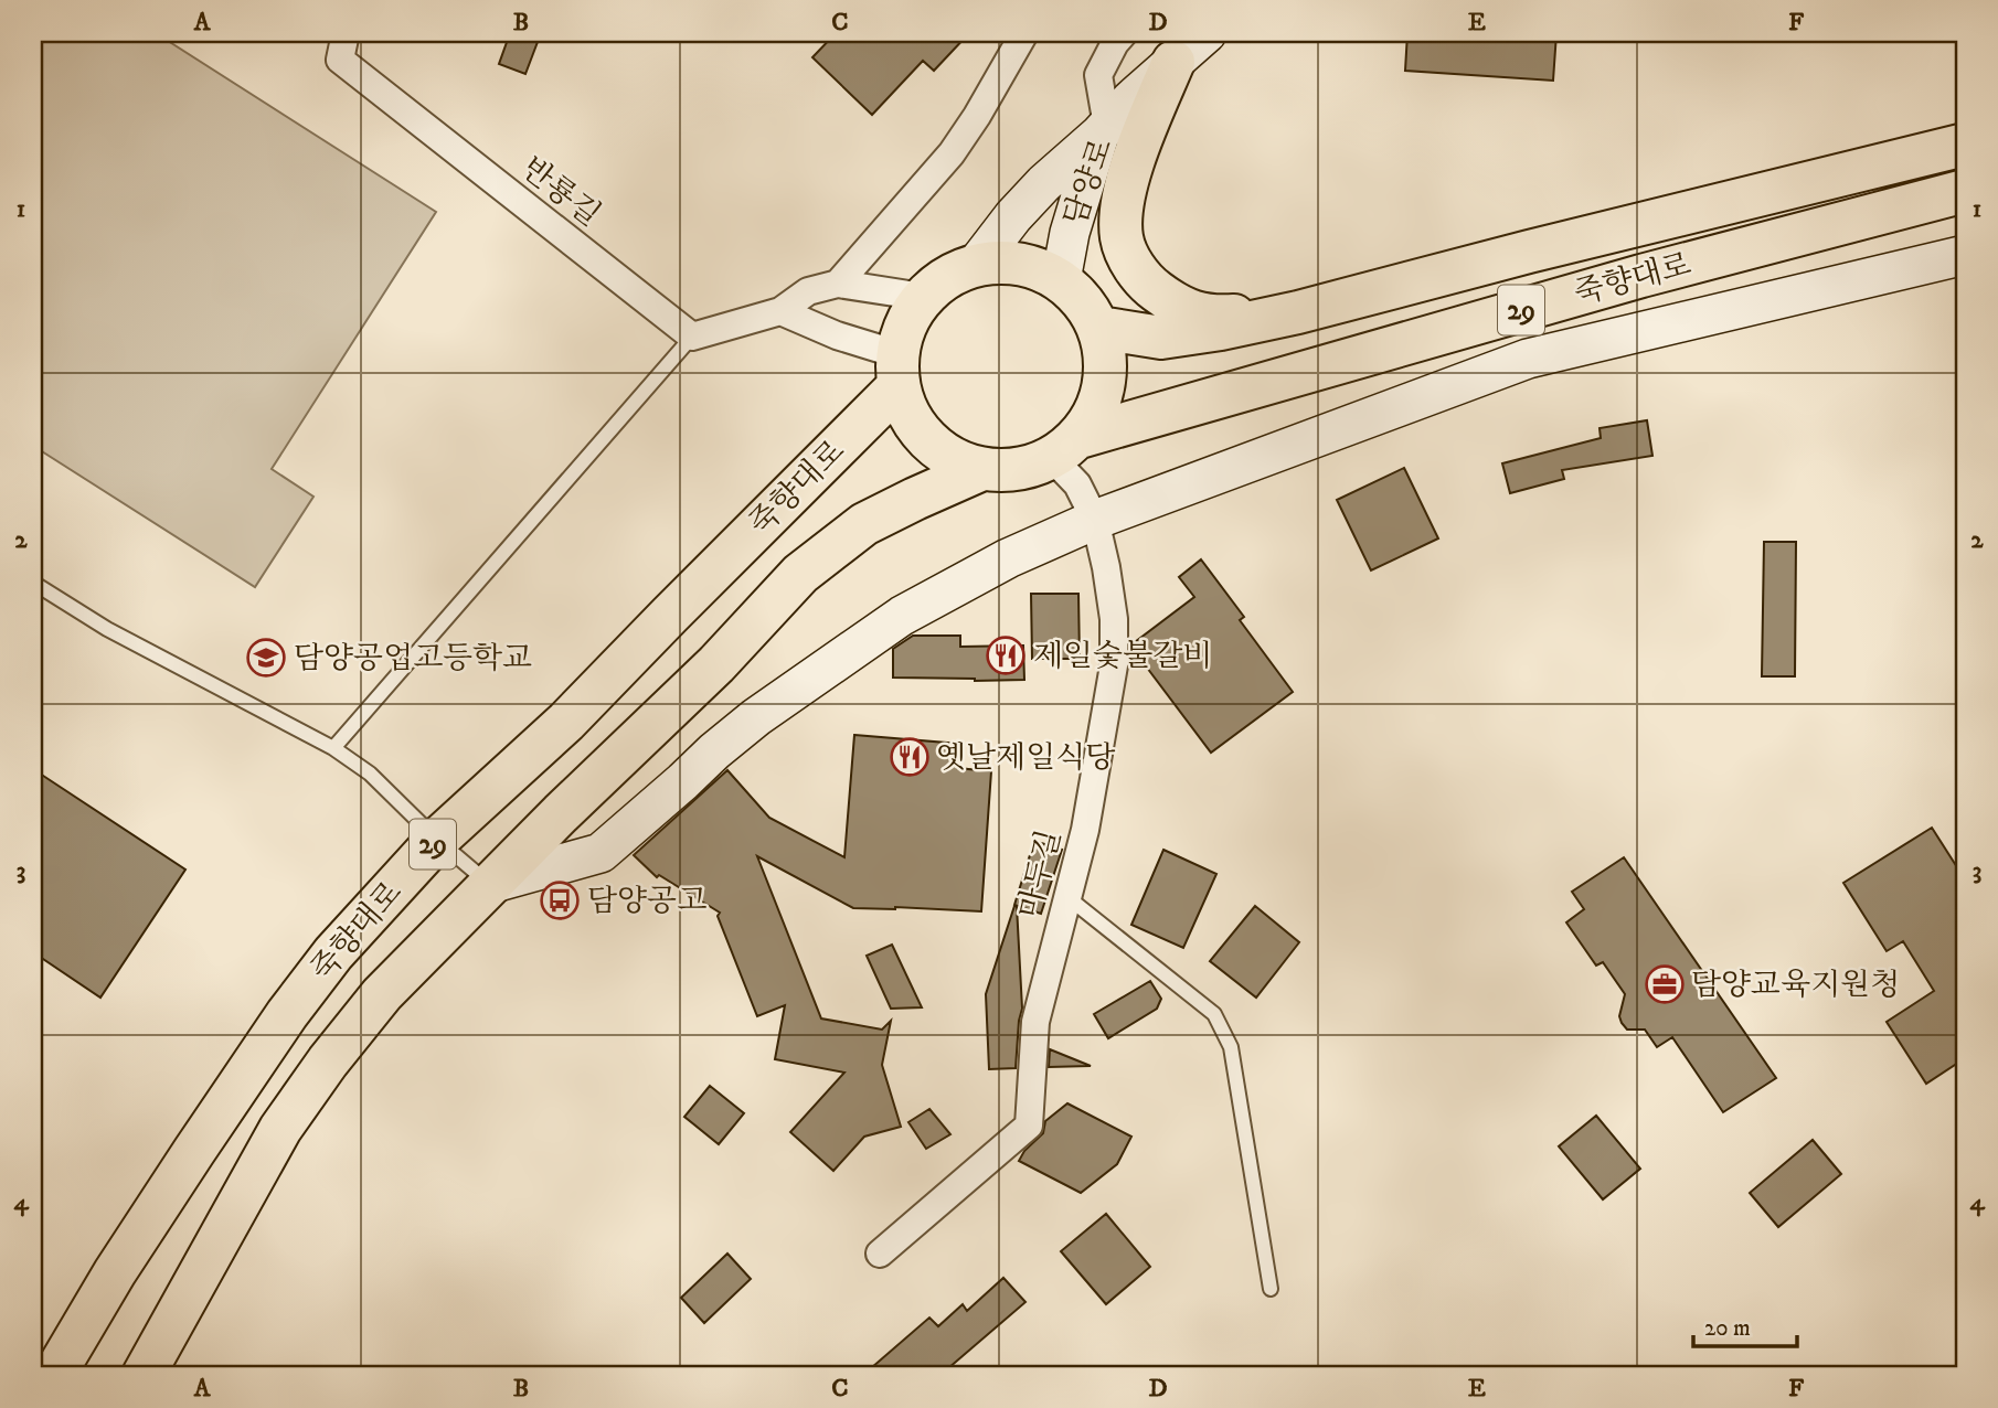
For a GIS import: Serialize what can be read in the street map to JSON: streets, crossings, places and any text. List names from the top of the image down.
{
  "streets": {
    "main road": ["죽향대로", "29"],
    "street": ["담양로", "반룡길", "마두길"]
  },
  "crossings": [
    ["담양로", "죽향대로"],
    ["담양로", "마두길"],
    ["죽향대로", "마두길"]
  ],
  "places": {
    "restaurant": ["제일숯불갈비", "옛날제일식당"],
    "school or university": ["담양공업고등학교"],
    "bus stop": ["담양공고"],
    "office": ["담양교육지원청"]
  },
  "scale_bar": "20 m",
  "grid": {
    "columns": [
      "A",
      "B",
      "C",
      "D",
      "E",
      "F"
    ],
    "rows": [
      "1",
      "2",
      "3",
      "4"
    ]
  }
}
